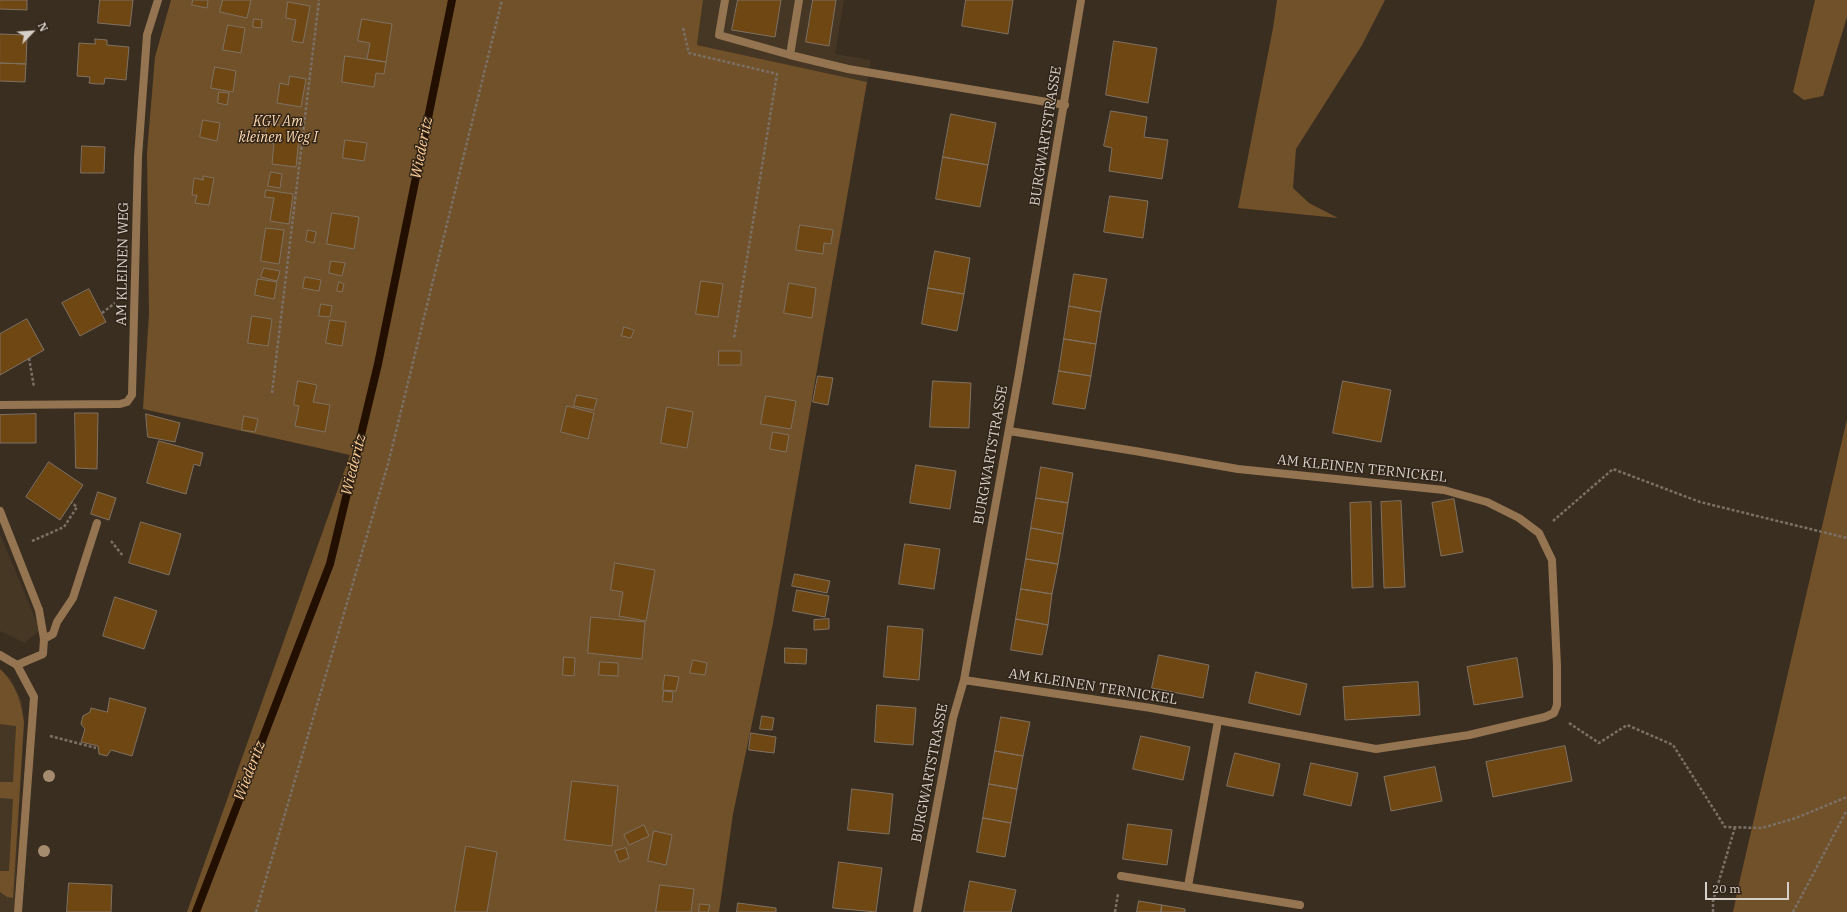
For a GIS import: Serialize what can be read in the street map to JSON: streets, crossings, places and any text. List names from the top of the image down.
{
  "streets": {
    "street": ["BURGWARTSTRASSE", "AM KLEINEN WEG", "AM KLEINEN TERNICKEL"]
  },
  "crossings": [
    ["BURGWARTSTRASSE", "AM KLEINEN TERNICKEL"]
  ],
  "water": ["Wiederitz"],
  "parks": ["KGV Am kleinen Weg I"],
  "scale_bar": "20 m",
  "north": "top right"
}
